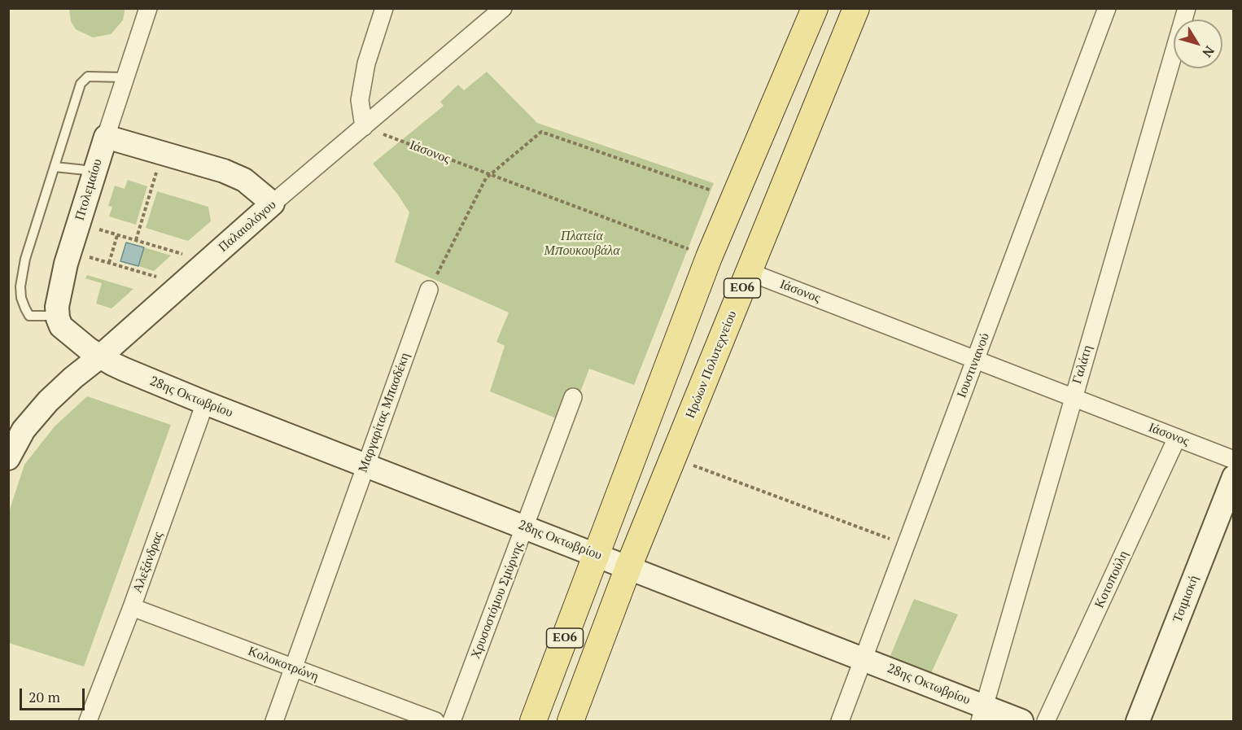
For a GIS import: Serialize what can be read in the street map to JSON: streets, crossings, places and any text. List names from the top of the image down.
{
  "streets": {
    "main road": ["ΕΟ6", "Ηρώων Πολυτεχνείου"],
    "street": [
      "Ιάσονος",
      "Πτολεμαίου",
      "Παλαιολόγου",
      "Γαλάτη",
      "Ιουστινιανού",
      "28ης Οκτωβρίου",
      "Μαργαρίτας Μπασδέκη",
      "Αλεξάνδρας",
      "Κοτοπούλη",
      "Τσιμισκή",
      "Χρυσοστόμου Σμύρνης",
      "Κολοκοτρώνη"
    ]
  },
  "crossings": [
    ["Ιάσονος", "Παλαιολόγου"],
    ["Ιάσονος", "ΕΟ6"],
    ["Ιάσονος", "Ηρώων Πολυτεχνείου"],
    ["Ιάσονος", "Γαλάτη"],
    ["Ιάσονος", "Ιουστινιανού"],
    ["Ιάσονος", "Κοτοπούλη"],
    ["Παλαιολόγου", "28ης Οκτωβρίου"],
    ["ΕΟ6", "28ης Οκτωβρίου"],
    ["Ηρώων Πολυτεχνείου", "28ης Οκτωβρίου"],
    ["Γαλάτη", "28ης Οκτωβρίου"],
    ["Ιουστινιανού", "28ης Οκτωβρίου"],
    ["28ης Οκτωβρίου", "Μαργαρίτας Μπασδέκη"],
    ["28ης Οκτωβρίου", "Αλεξάνδρας"],
    ["28ης Οκτωβρίου", "Χρυσοστόμου Σμύρνης"],
    ["Μαργαρίτας Μπασδέκη", "Κολοκοτρώνη"],
    ["Αλεξάνδρας", "Κολοκοτρώνη"]
  ],
  "parks": ["Πλατεία Μπουκουβάλα"],
  "scale_bar": "20 m",
  "north": "bottom right"
}
